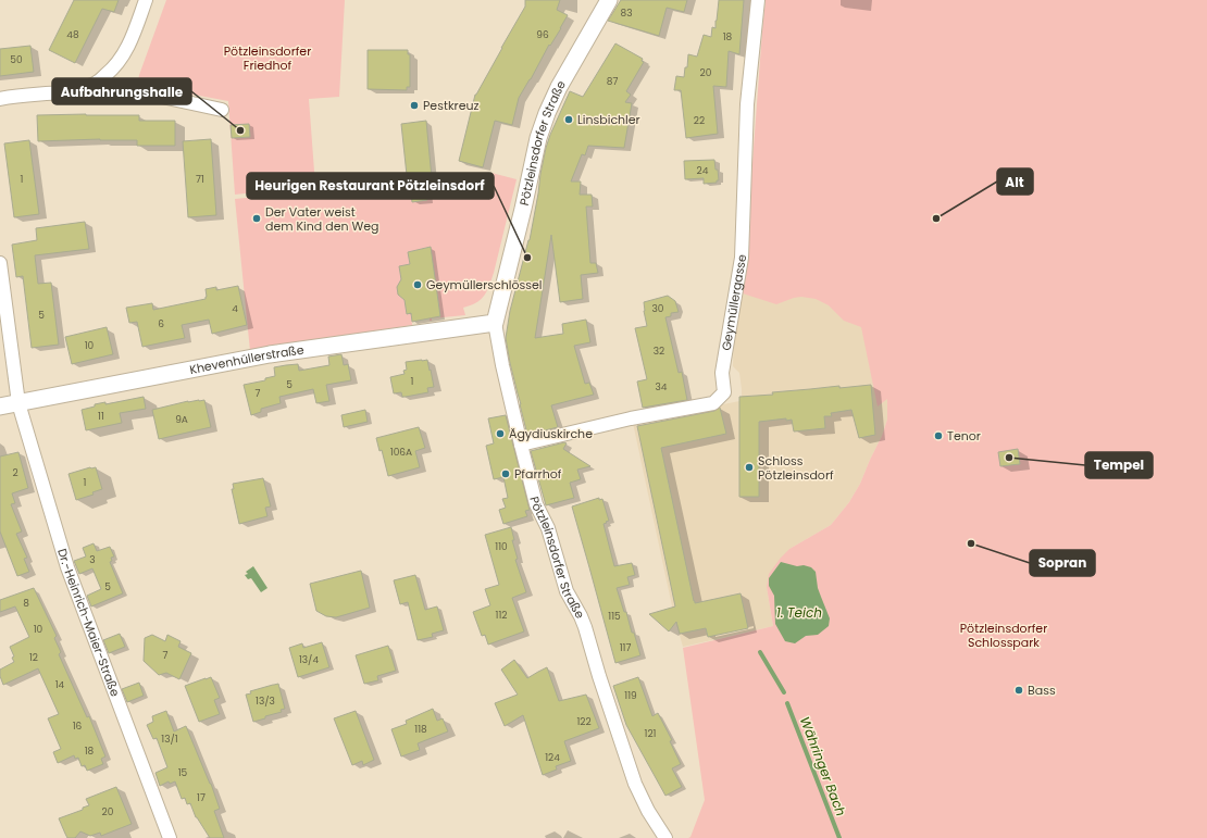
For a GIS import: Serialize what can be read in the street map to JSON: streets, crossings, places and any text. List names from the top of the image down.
{
  "streets": {
    "street": [
      "Pötzleinsdorfer Straße",
      "Geymüllergasse",
      "Khevenhüllerstraße",
      "Dr.-Heinrich-Maier-Straße"
    ]
  },
  "crossings": [
    ["Pötzleinsdorfer Straße", "Geymüllergasse"],
    ["Pötzleinsdorfer Straße", "Khevenhüllerstraße"],
    ["Khevenhüllerstraße", "Dr.-Heinrich-Maier-Straße"]
  ],
  "water": ["1. Teich", "Währinger Bach"],
  "parks": ["Pötzleinsdorfer Friedhof", "Pötzleinsdorfer Schlosspark"],
  "places": [
    "Pestkreuz",
    "Linsbichler",
    "Aufbahrungshalle",
    "Der Vater weist dem Kind den Weg",
    "Alt",
    "Heurigen Restaurant Pötzleinsdorf",
    "Geymüllerschlössel",
    "Ägydiuskirche",
    "Tenor",
    "Tempel",
    "Schloss Pötzleinsdorf",
    "Pfarrhof",
    "Sopran",
    "Bass"
  ],
  "house_numbers": [
    "83",
    "48",
    "96",
    "18",
    "50",
    "20",
    "87",
    "22",
    "24",
    "1",
    "71",
    "4",
    "30",
    "5",
    "6",
    "10",
    "32",
    "1",
    "5",
    "34",
    "7",
    "11",
    "9A",
    "106A",
    "2",
    "1",
    "110",
    "3",
    "5",
    "8",
    "112",
    "115",
    "10",
    "117",
    "7",
    "12",
    "13/4",
    "14",
    "119",
    "13/3",
    "122",
    "16",
    "118",
    "121",
    "13/1",
    "18",
    "124",
    "15",
    "17",
    "20"
  ]
}
